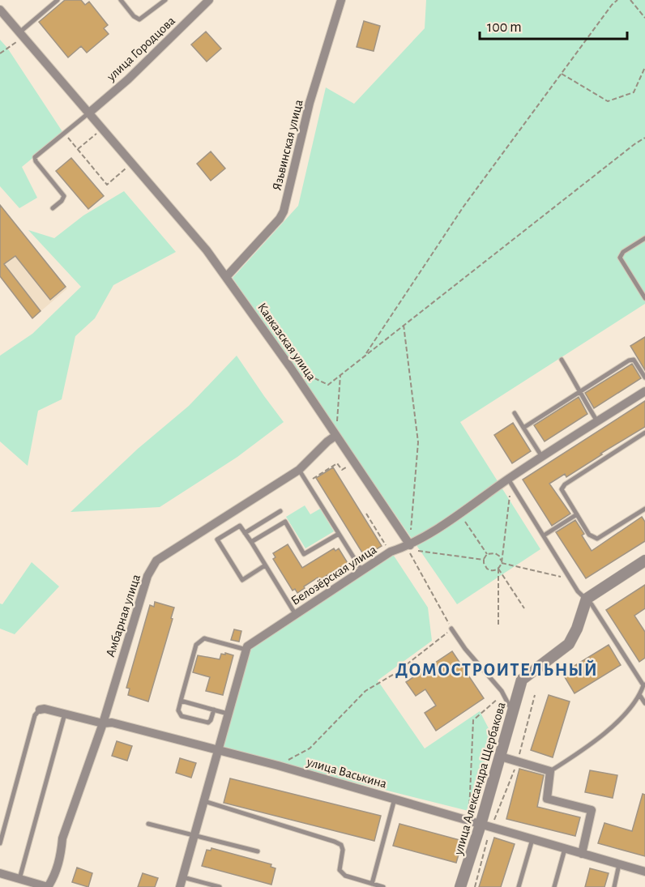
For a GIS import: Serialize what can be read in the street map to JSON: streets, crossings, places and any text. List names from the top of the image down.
{
  "streets": {
    "street": [
      "улица Городцова",
      "Язьвинская улица",
      "Кавказская улица",
      "Белозёрская улица",
      "Амбарная улица",
      "улица Васькина",
      "улица Александра Щербакова"
    ]
  },
  "crossings": [
    ["улица Городцова", "Кавказская улица"],
    ["Язьвинская улица", "Кавказская улица"],
    ["Кавказская улица", "Белозёрская улица"],
    ["Кавказская улица", "Амбарная улица"],
    ["Амбарная улица", "улица Васькина"],
    ["улица Васькина", "улица Александра Щербакова"]
  ],
  "districts": ["ДОМОСТРОИТЕЛЬНЫЙ"],
  "scale_bar": "100 m"
}
